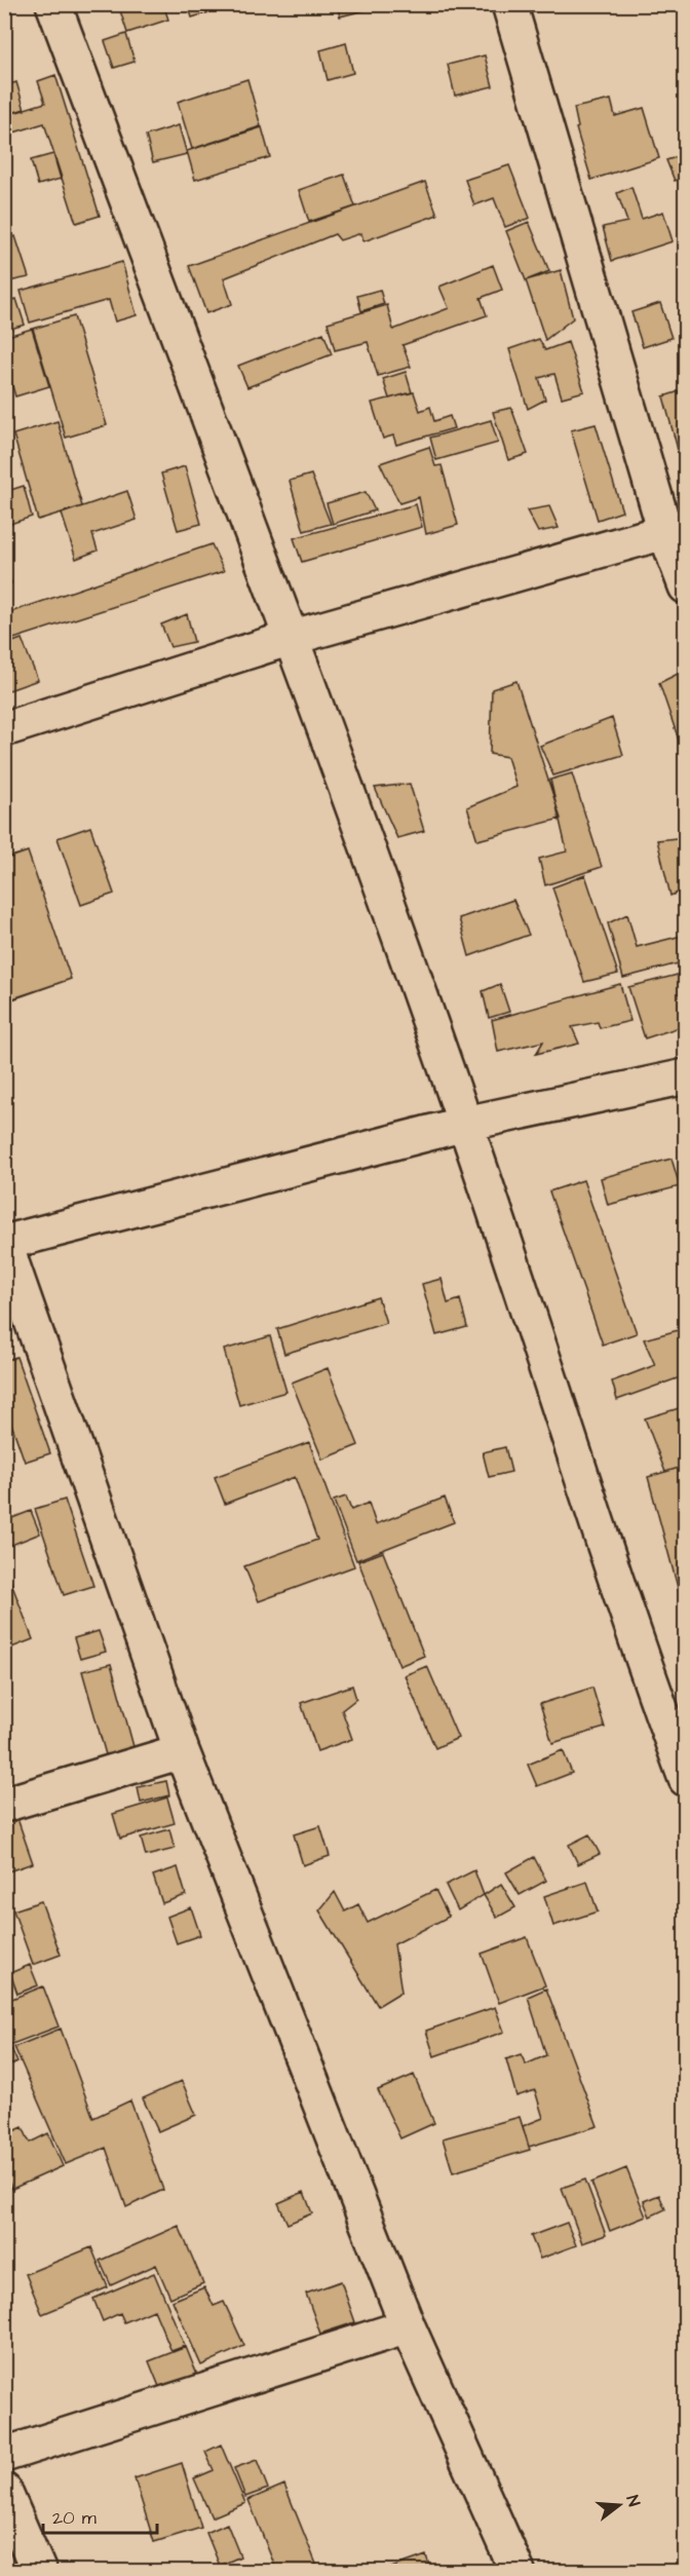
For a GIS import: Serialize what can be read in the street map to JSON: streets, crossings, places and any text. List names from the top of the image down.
{
  "scale_bar": "20 m",
  "north": "right"
}
